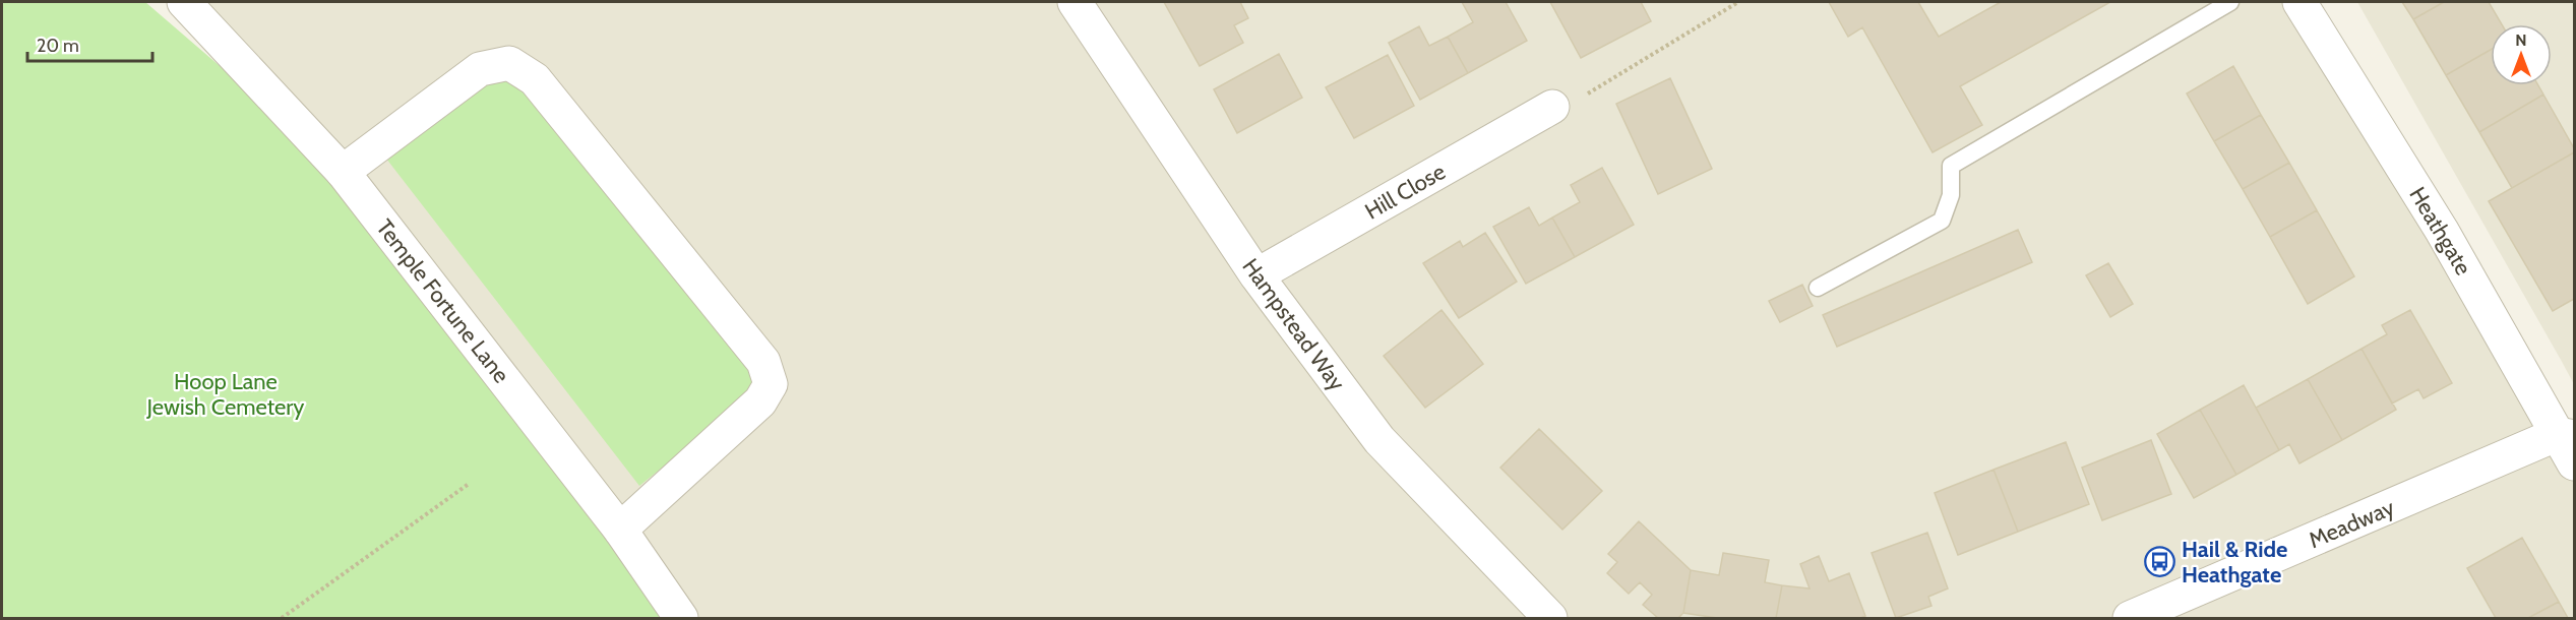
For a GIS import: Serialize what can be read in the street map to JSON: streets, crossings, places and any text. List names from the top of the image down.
{
  "streets": {
    "street": [
      "Hill Close",
      "Heathgate",
      "Temple Fortune Lane",
      "Hampstead Way",
      "Meadway"
    ]
  },
  "crossings": [
    ["Hill Close", "Hampstead Way"],
    ["Heathgate", "Meadway"]
  ],
  "parks": ["Hoop Lane Jewish Cemetery"],
  "places": {
    "bus stop": ["Hail & Ride Heathgate"]
  },
  "scale_bar": "20 m",
  "north": "top"
}
